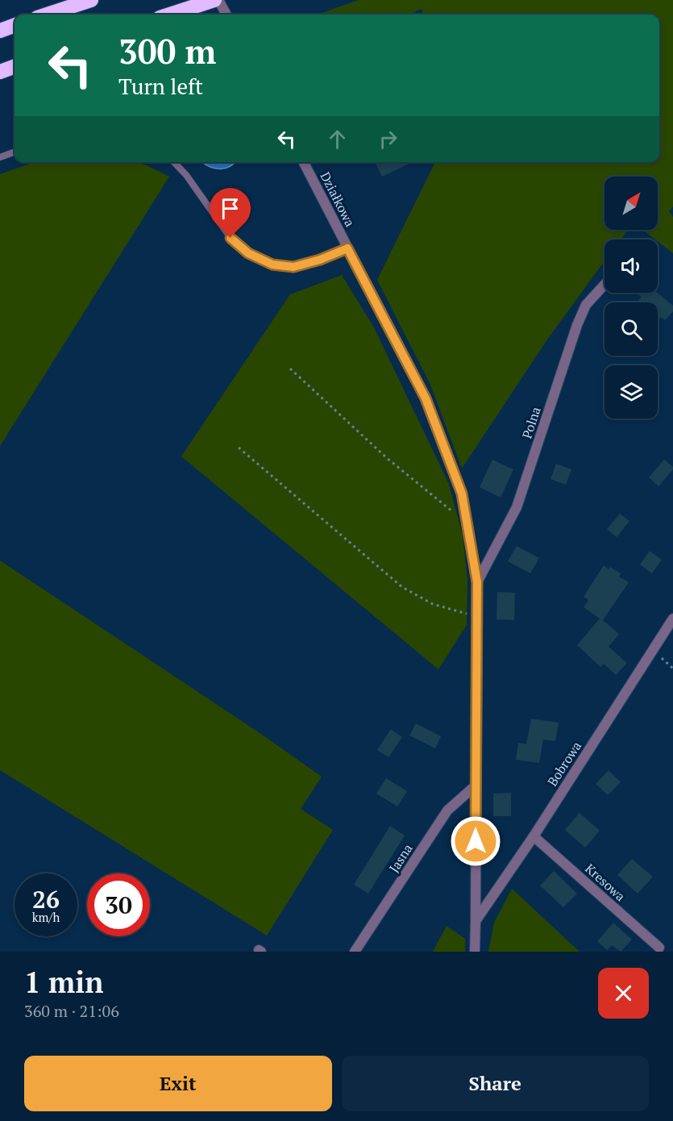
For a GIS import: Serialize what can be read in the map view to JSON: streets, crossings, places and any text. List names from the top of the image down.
{
  "streets": {
    "street": [
      "Działkowa",
      "Polna",
      "Bobrowa",
      "Jasna",
      "Kresowa"
    ]
  },
  "crossings": [
    ["Działkowa", "Polna"],
    ["Działkowa", "Bobrowa"],
    ["Działkowa", "Jasna"],
    ["Bobrowa", "Kresowa"]
  ],
  "north": "top right",
  "page": {
    "turn": ["300 m", "Turn left"],
    "speed": "26 km/h",
    "limit": "30",
    "heading": ["1 min", "360 m · 21:06"],
    "buttons": ["Exit", "Share"]
  }
}
